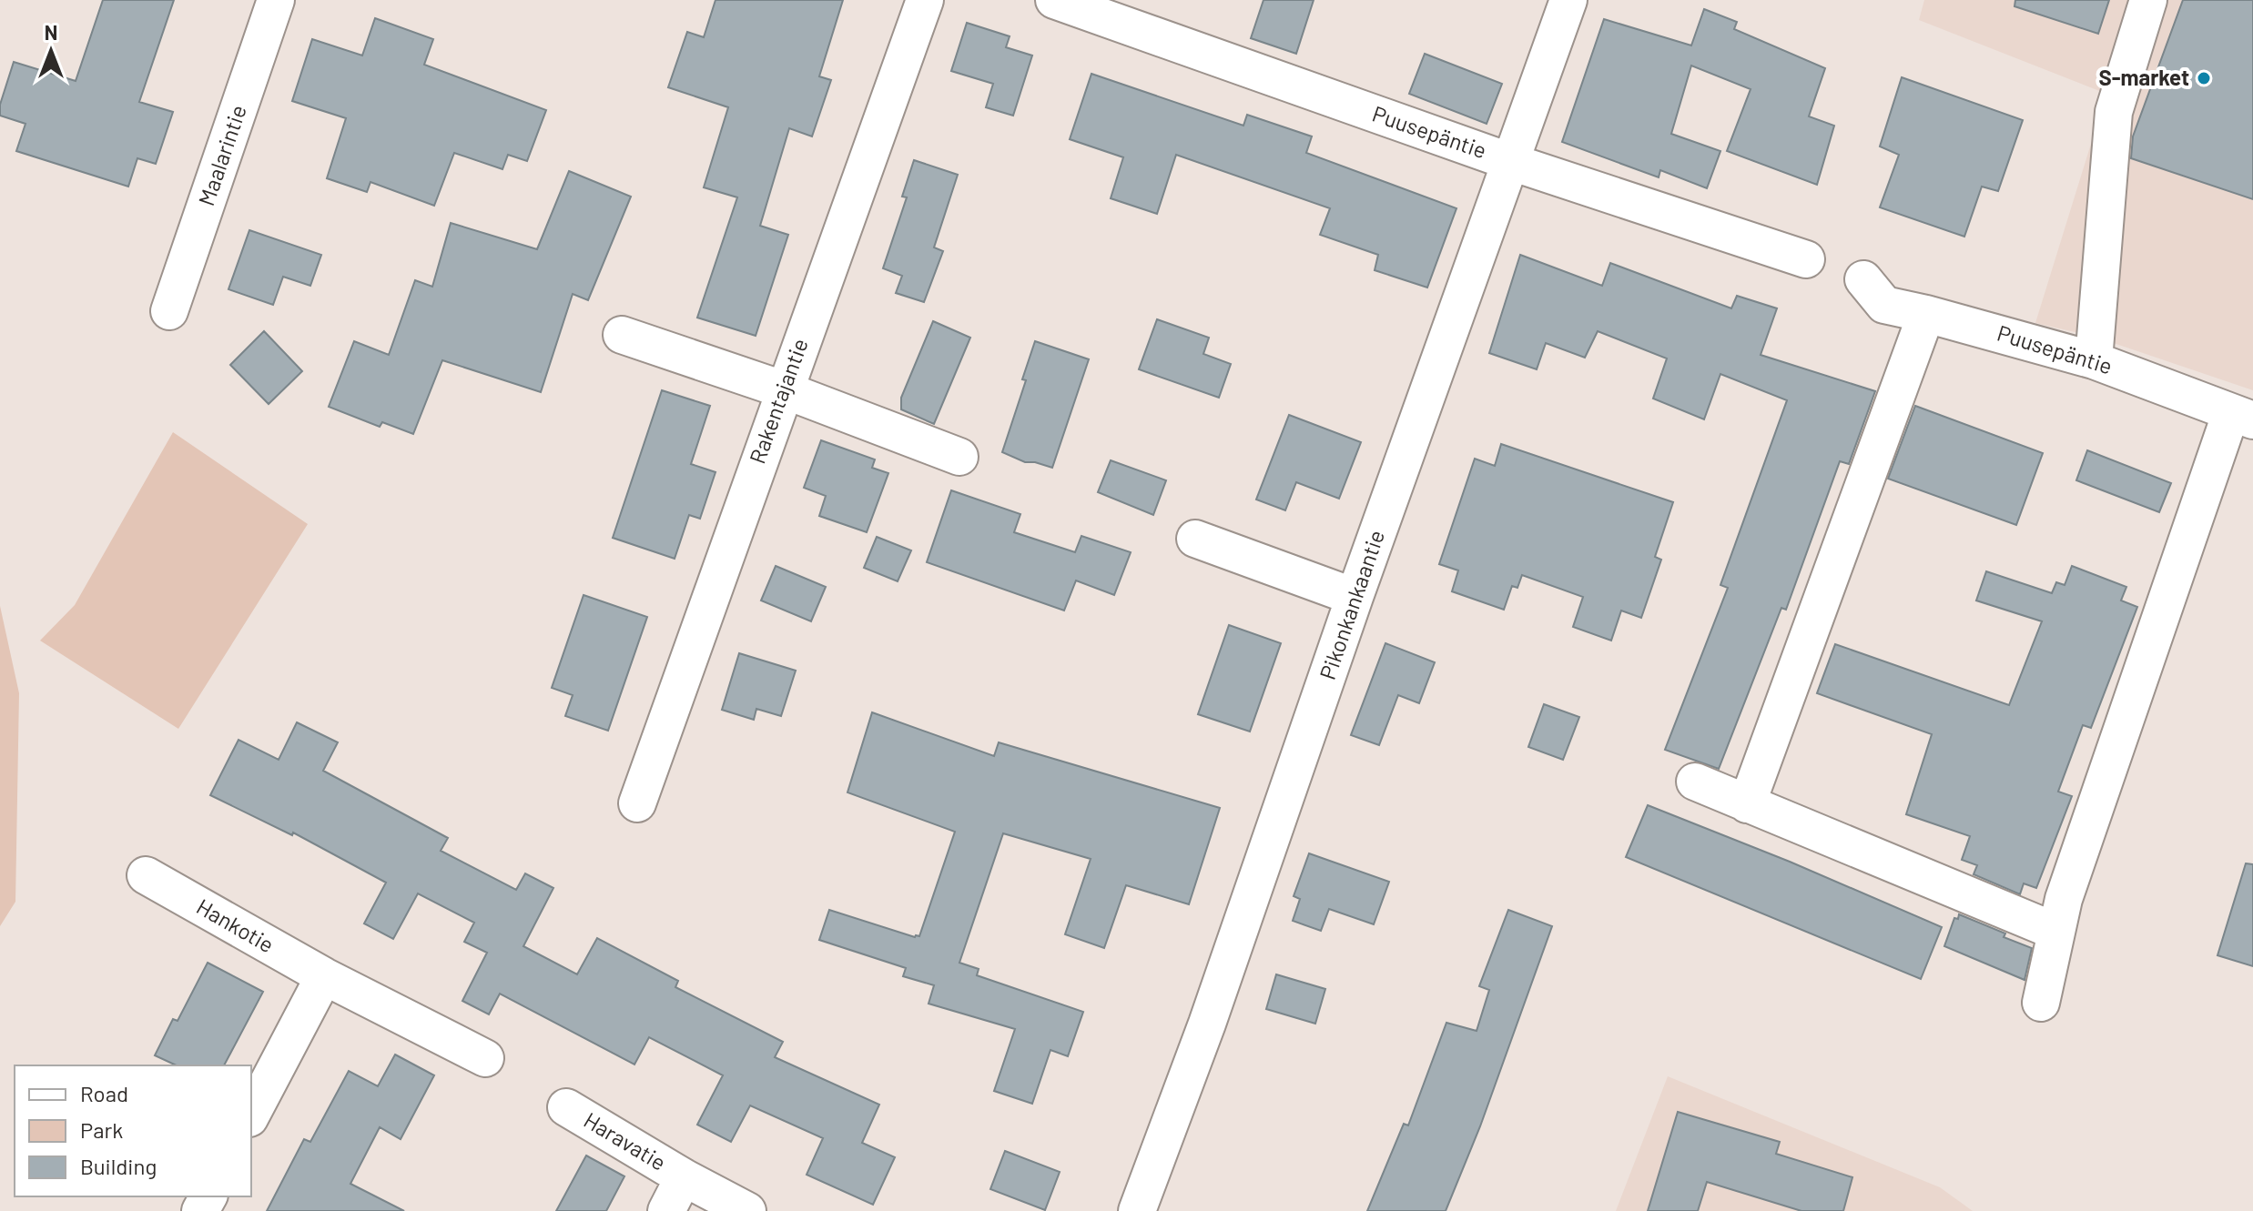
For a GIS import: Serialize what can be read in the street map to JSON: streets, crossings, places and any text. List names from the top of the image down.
{
  "streets": {
    "street": [
      "Puusepäntie",
      "Maalarintie",
      "Rakentajantie",
      "Pikonkankaantie",
      "Hankotie",
      "Haravatie"
    ]
  },
  "crossings": [
    ["Puusepäntie", "Pikonkankaantie"]
  ],
  "places": ["S-market"],
  "legend": ["Road", "Park", "Building"],
  "north": "top"
}
